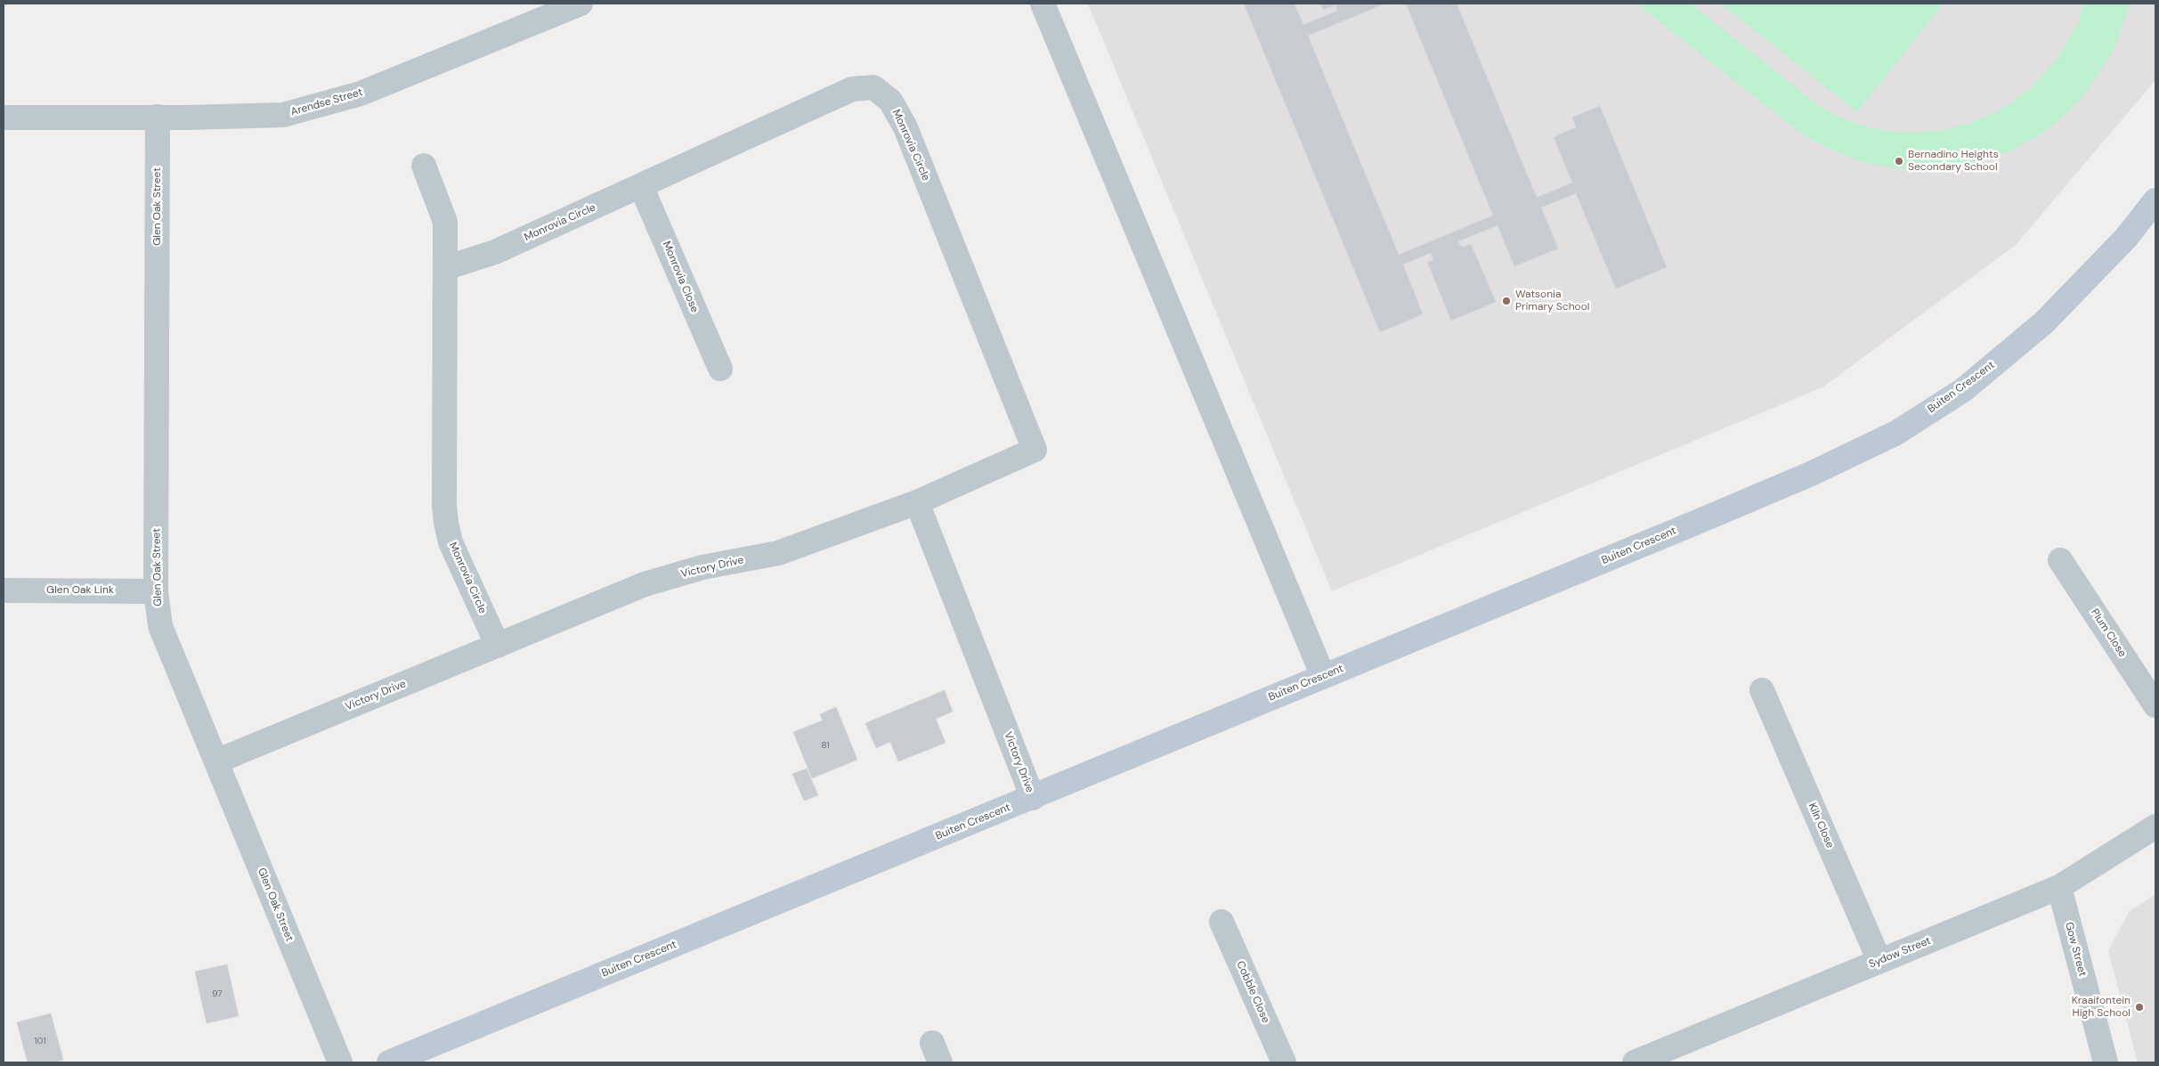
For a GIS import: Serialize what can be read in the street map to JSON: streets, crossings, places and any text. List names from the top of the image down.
{
  "streets": {
    "street": [
      "Arendse Street",
      "Monrovia Circle",
      "Glen Oak Street",
      "Monrovia Close",
      "Buiten Crescent",
      "Victory Drive",
      "Glen Oak Link",
      "Plum Close",
      "Kiln Close",
      "Gow Street",
      "Sydow Street",
      "Cobble Close"
    ]
  },
  "crossings": [
    ["Arendse Street", "Glen Oak Street"],
    ["Monrovia Circle", "Monrovia Close"],
    ["Monrovia Circle", "Victory Drive"],
    ["Glen Oak Street", "Victory Drive"],
    ["Glen Oak Street", "Glen Oak Link"],
    ["Buiten Crescent", "Victory Drive"],
    ["Kiln Close", "Sydow Street"],
    ["Gow Street", "Sydow Street"]
  ],
  "places": ["Bernadino Heights Secondary School", "Watsonia Primary School", "Kraaifontein High School"],
  "house_numbers": ["81", "97", "101"]
}
